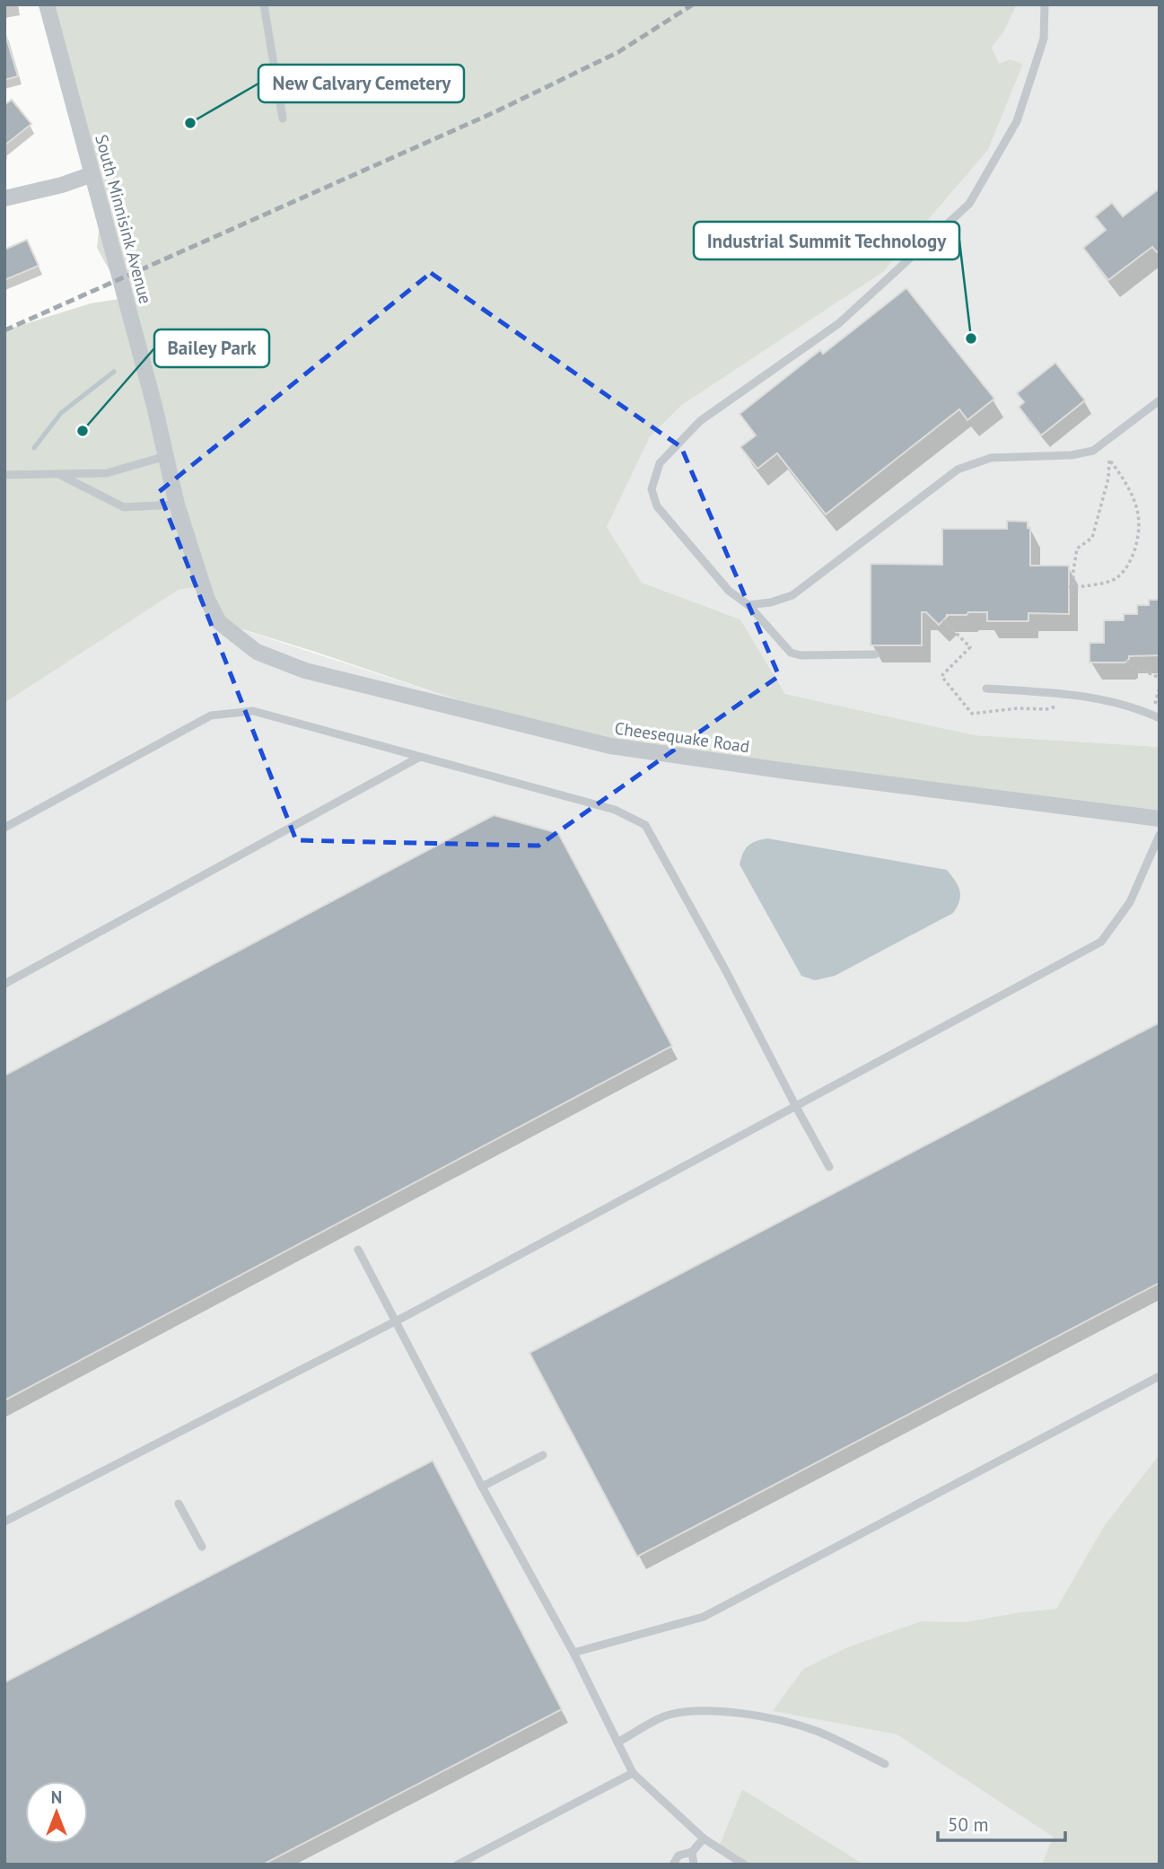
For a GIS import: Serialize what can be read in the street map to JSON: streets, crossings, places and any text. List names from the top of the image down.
{
  "streets": {
    "street": ["South Minnisink Avenue", "Cheesequake Road"]
  },
  "crossings": [
    ["South Minnisink Avenue", "Cheesequake Road"]
  ],
  "places": ["New Calvary Cemetery", "Industrial Summit Technology", "Bailey Park"],
  "scale_bar": "50 m",
  "north": "top"
}
